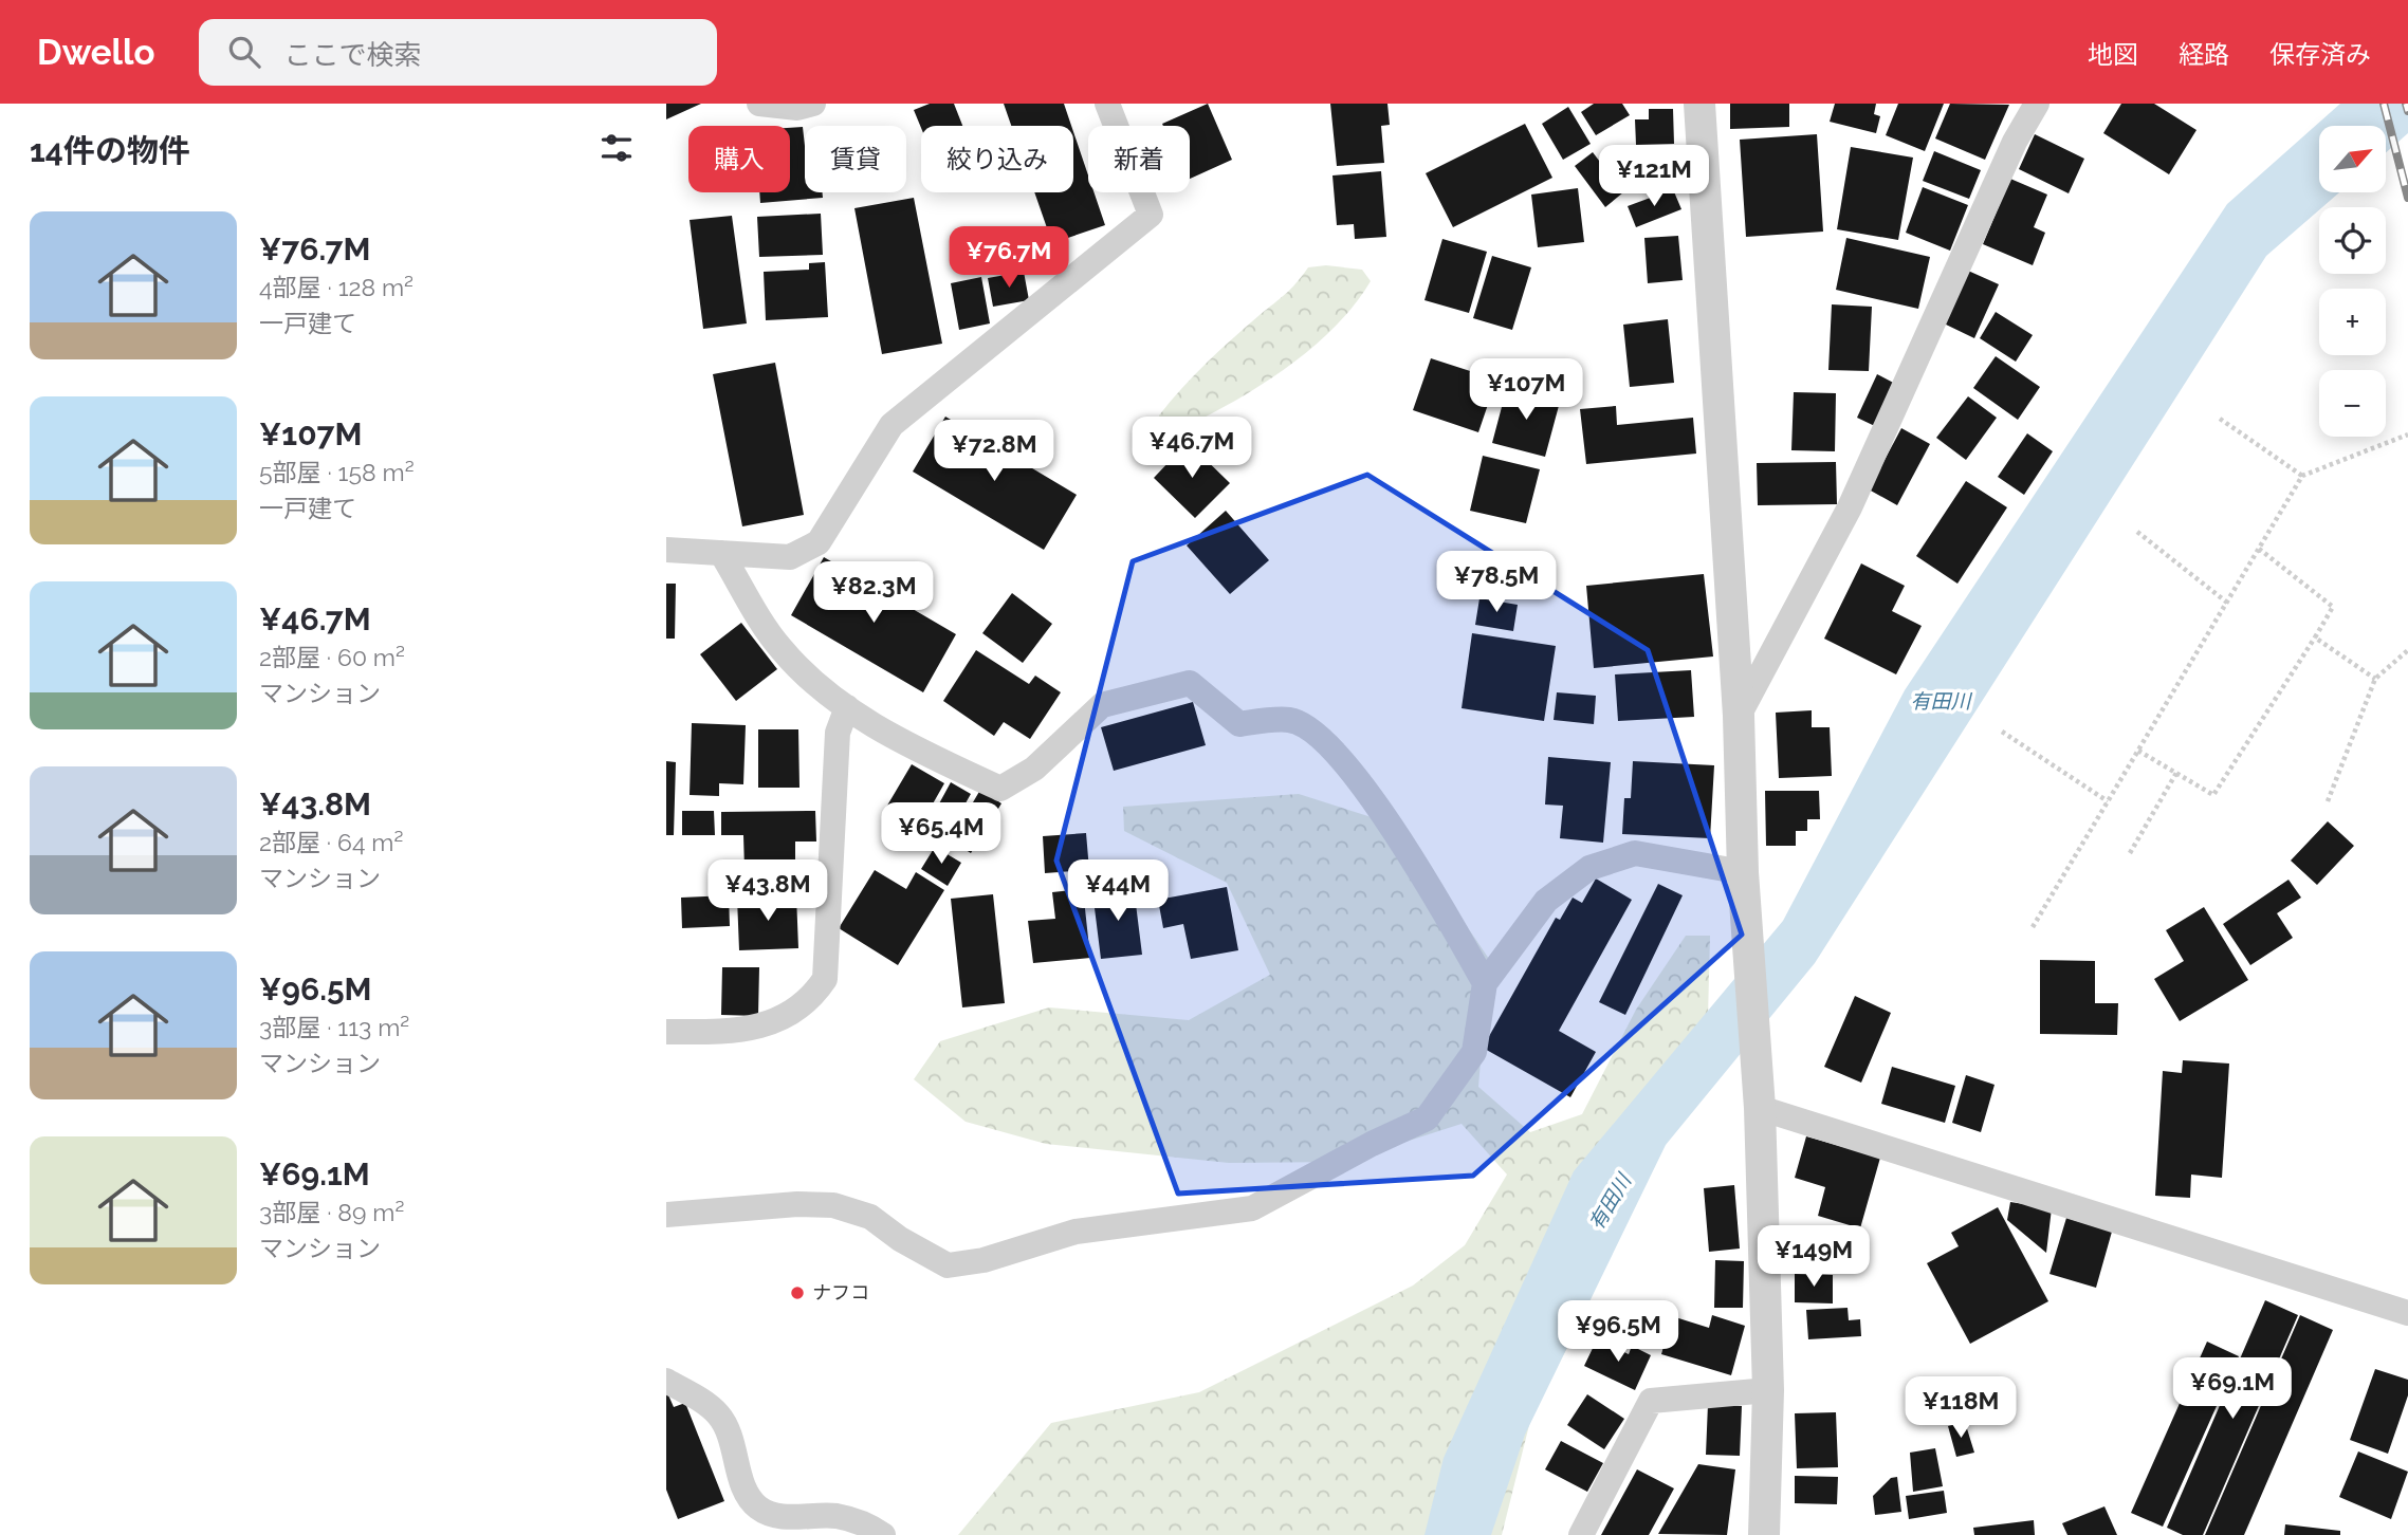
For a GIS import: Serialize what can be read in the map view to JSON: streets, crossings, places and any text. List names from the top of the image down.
{
  "water": ["有田川"],
  "places": ["ナフコ"],
  "north": "top right",
  "page": {
    "header": "Dwello",
    "search": "ここで検索",
    "nav": ["地図", "経路", "保存済み"],
    "heading": "14件の物件",
    "map_buttons": ["+", "−"],
    "chip": [
      "購入",
      "賃貸",
      "絞り込み",
      "新着"
    ],
    "price": [
      "¥121M",
      "¥76.7M",
      "¥107M",
      "¥46.7M",
      "¥72.8M",
      "¥78.5M",
      "¥82.3M",
      "¥65.4M",
      "¥43.8M",
      "¥44M",
      "¥149M",
      "¥96.5M",
      "¥69.1M",
      "¥118M"
    ],
    "list": [
      {
        "name": "¥76.7M",
        "note": "4部屋 · 128 m² · 一戸建て"
      },
      {
        "name": "¥107M",
        "note": "5部屋 · 158 m² · 一戸建て"
      },
      {
        "name": "¥46.7M",
        "note": "2部屋 · 60 m² · マンション"
      },
      {
        "name": "¥43.8M",
        "note": "2部屋 · 64 m² · マンション"
      },
      {
        "name": "¥96.5M",
        "note": "3部屋 · 113 m² · マンション"
      },
      {
        "name": "¥69.1M",
        "note": "3部屋 · 89 m² · マンション"
      }
    ]
  }
}
